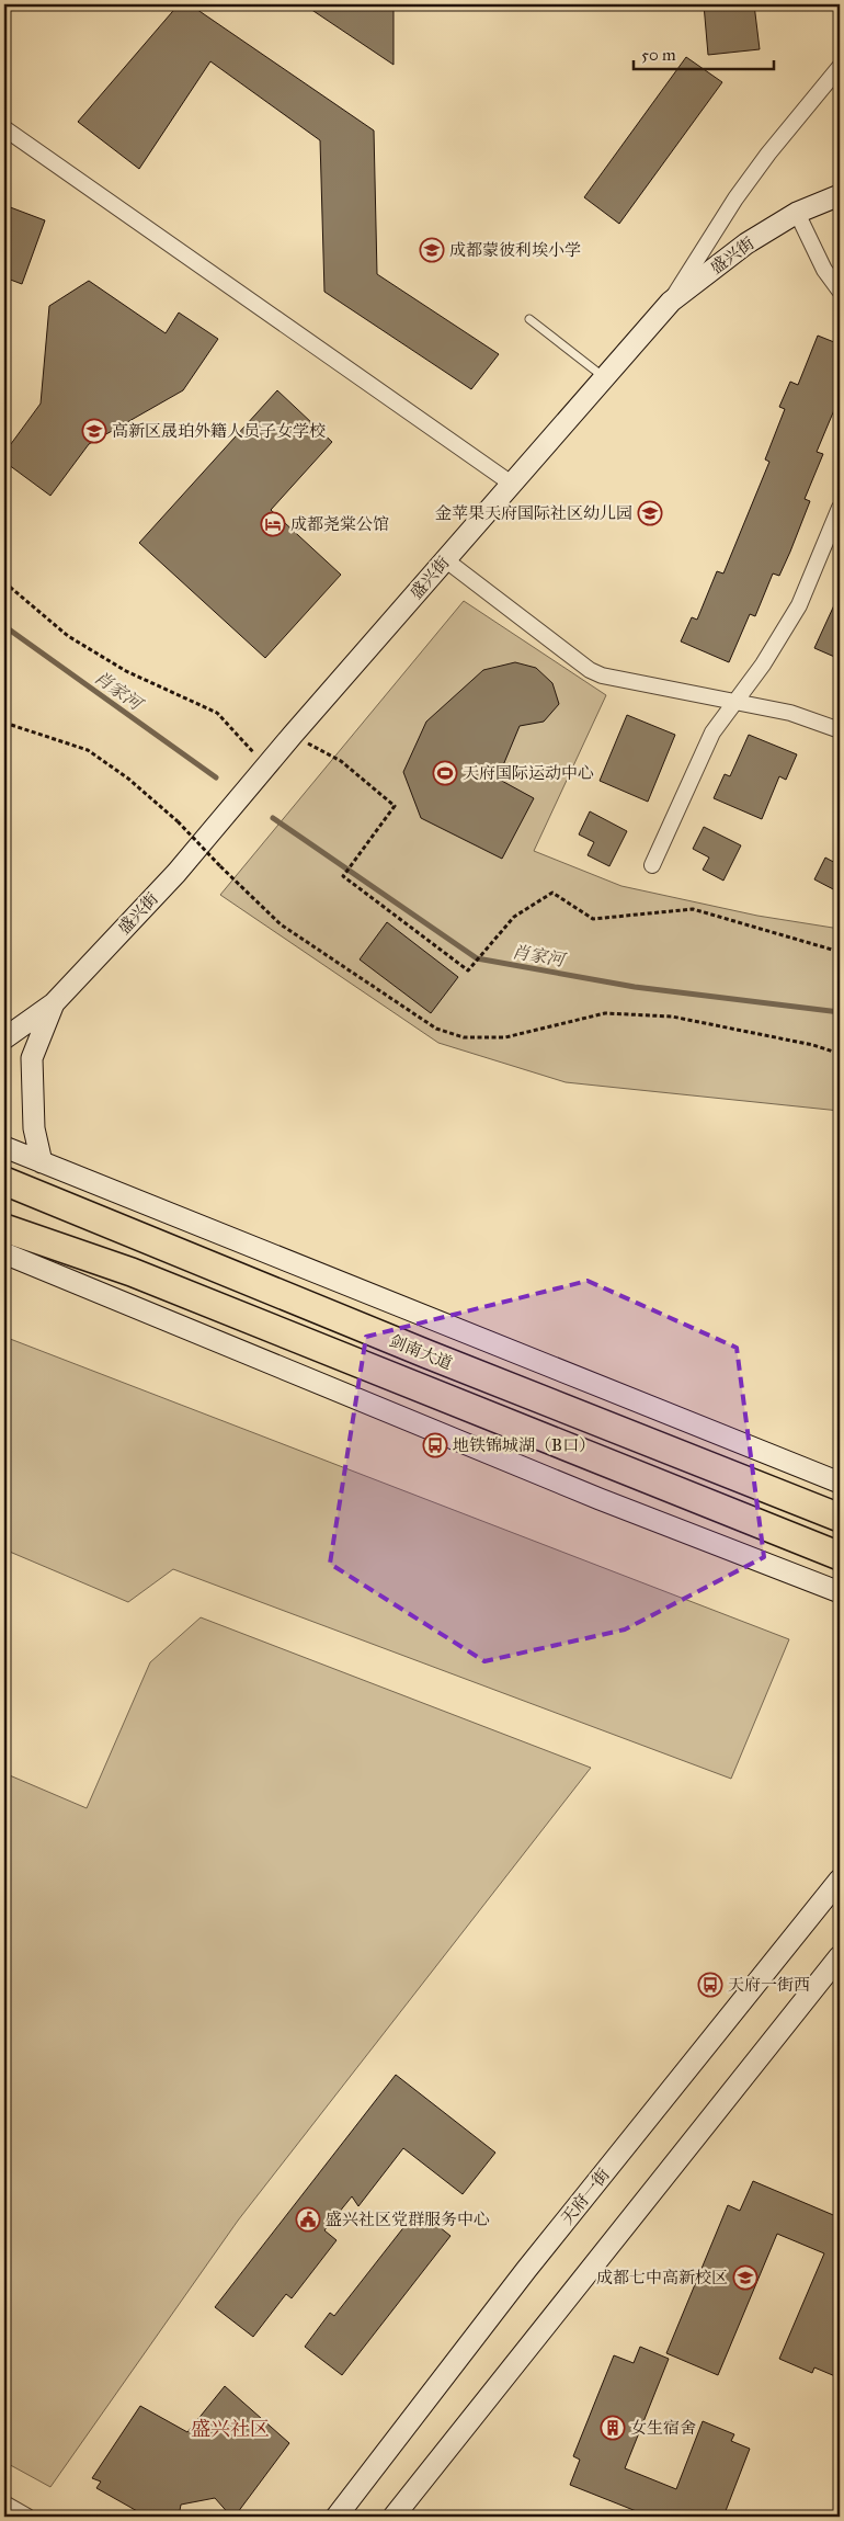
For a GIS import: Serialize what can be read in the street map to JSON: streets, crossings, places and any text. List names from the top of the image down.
{
  "streets": {
    "highway": ["剑南大道"],
    "main road": ["盛兴街", "天府一街"]
  },
  "districts": ["盛兴社区"],
  "water": ["肖家河"],
  "places": {
    "school or university": [
      "成都蒙彼利埃小学",
      "高新区晟珀外籍人员子女学校",
      "金苹果天府国际社区幼儿园",
      "成都七中高新校区"
    ],
    "hotel": ["成都尧棠公馆"],
    "sports": ["天府国际运动中心"],
    "bus stop": ["地铁锦城湖（B口）", "天府一街西"],
    "public building": ["盛兴社区党群服务中心"],
    "building": ["女生宿舍"]
  },
  "scale_bar": "50 m"
}
